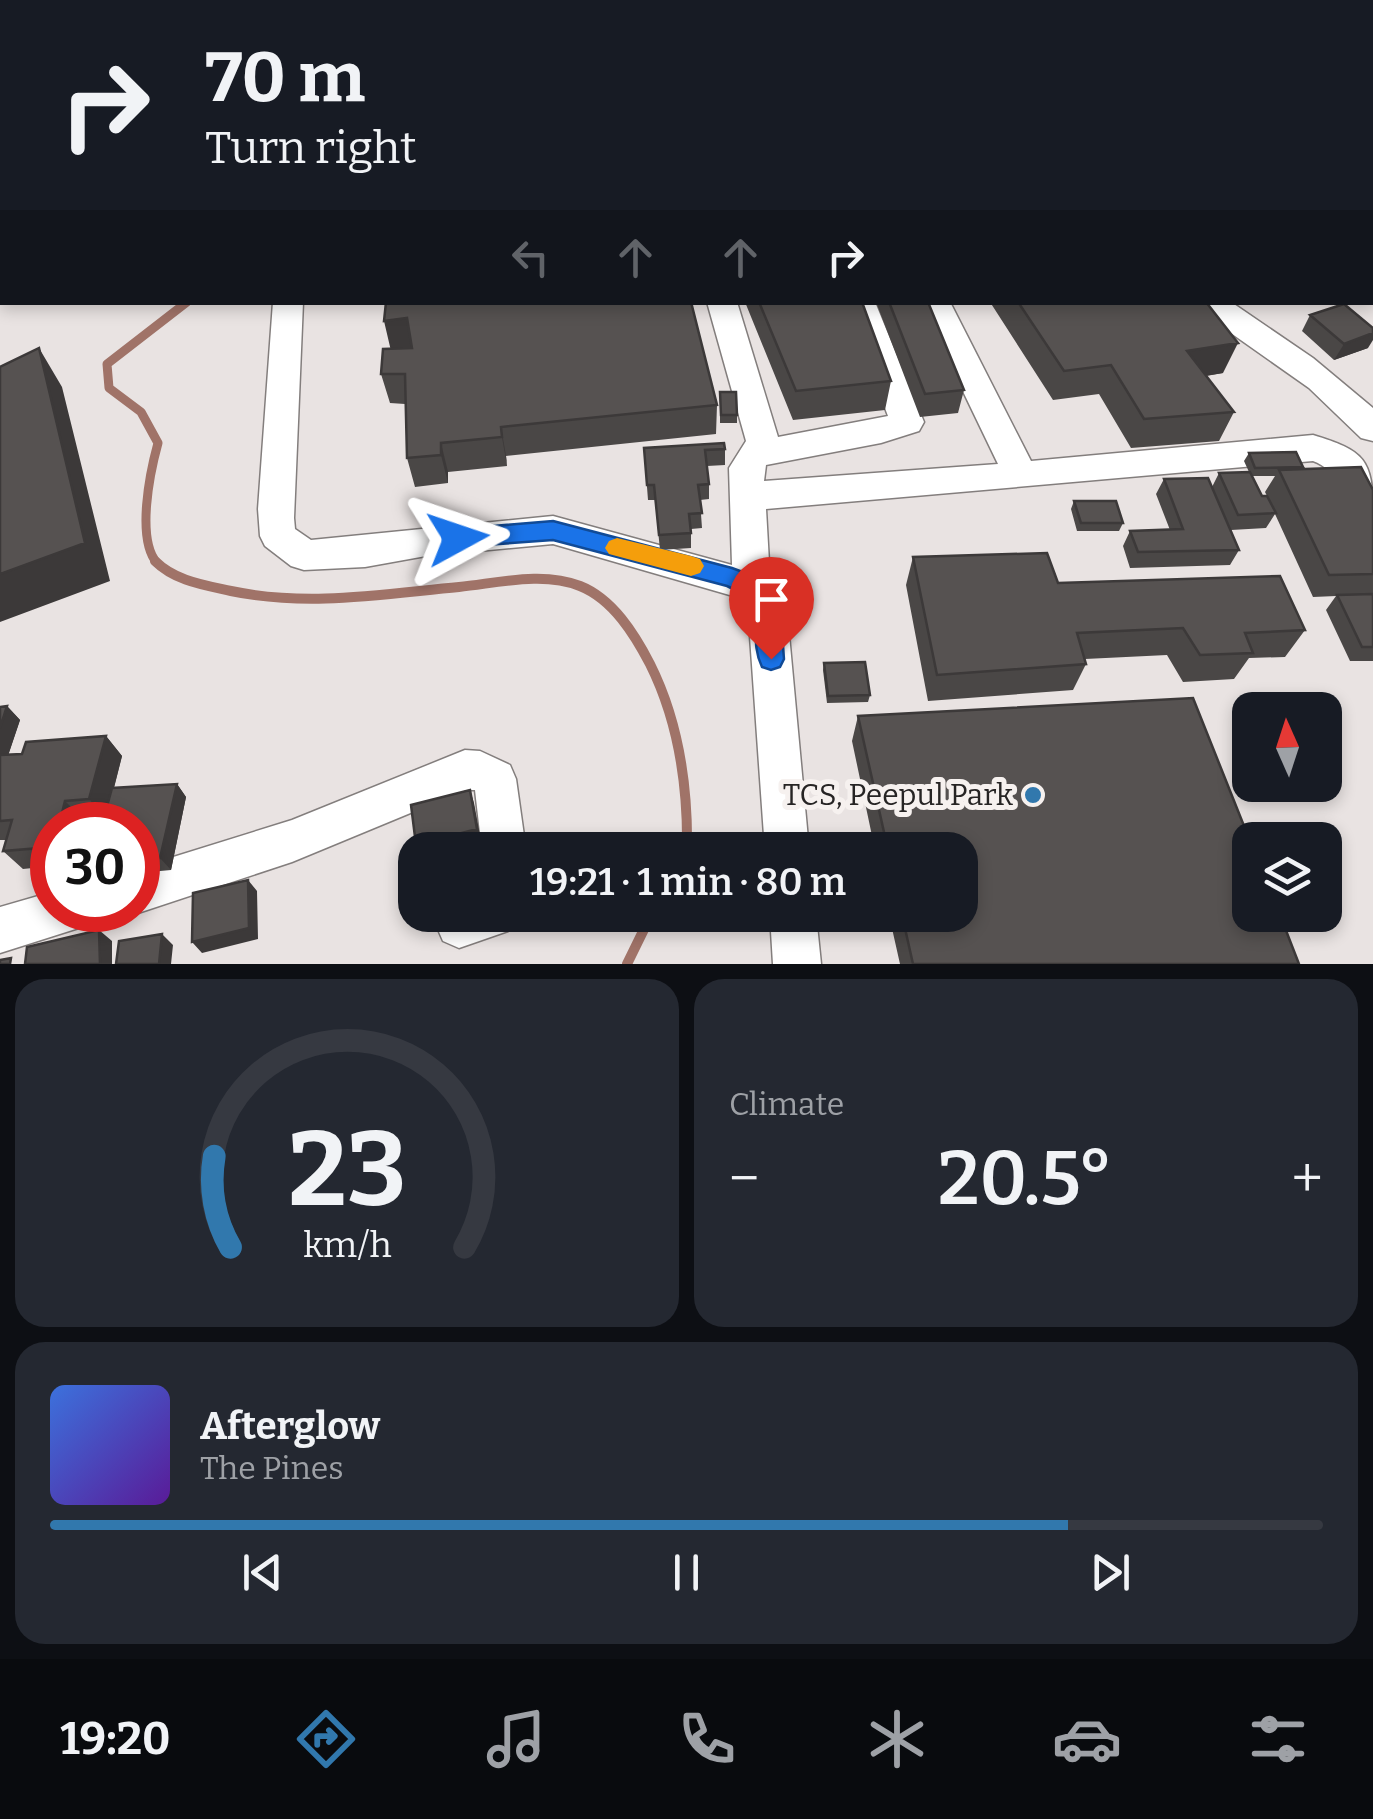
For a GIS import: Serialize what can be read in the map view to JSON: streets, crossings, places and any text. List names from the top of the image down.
{
  "places": ["TCS, Peepul Park"],
  "north": "top",
  "page": {
    "turn": ["70 m", "Turn right"],
    "limit": "30",
    "trip": "19:21 · 1 min · 80 m",
    "tile": "Climate",
    "heat": ["−", "20.5°", "+"],
    "song": ["Afterglow", "The Pines"],
    "tabs": "19:20",
    "gauge": ["23", "km/h"]
  }
}
